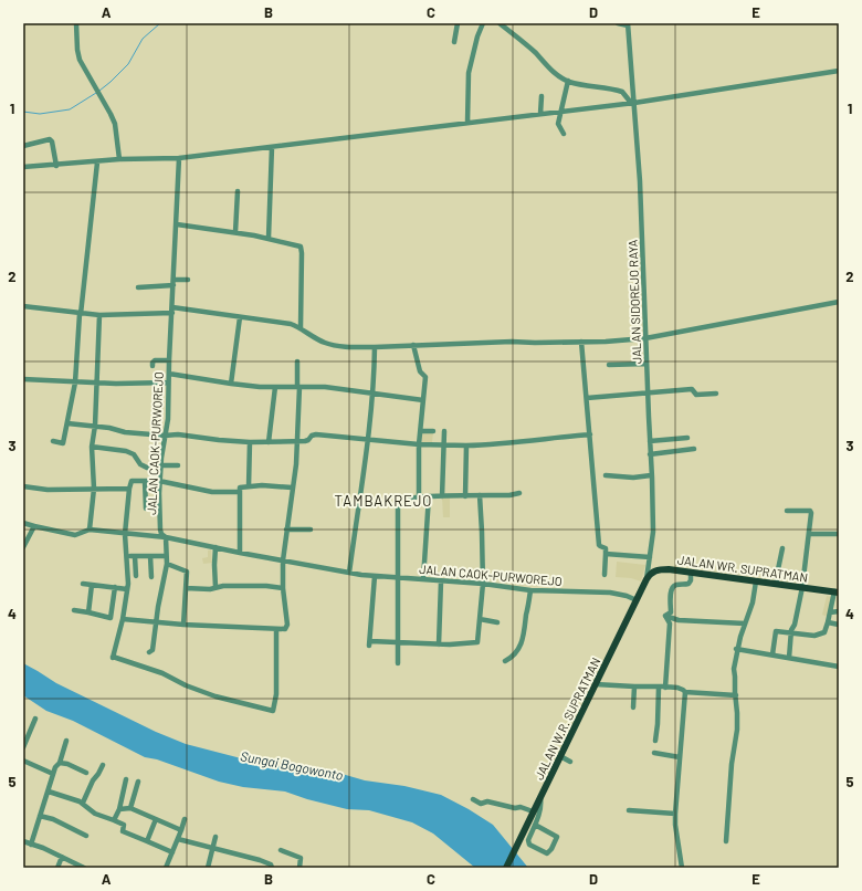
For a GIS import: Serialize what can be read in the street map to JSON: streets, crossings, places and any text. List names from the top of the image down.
{
  "streets": {
    "main road": ["JALAN WR. SUPRATMAN", "JALAN W.R. SUPRATMAN"],
    "street": ["JALAN SIDOREJO RAYA", "JALAN CAOK-PURWOREJO"]
  },
  "crossings": [
    ["JALAN SIDOREJO RAYA", "JALAN WR. SUPRATMAN"],
    ["JALAN SIDOREJO RAYA", "JALAN W.R. SUPRATMAN"],
    ["JALAN CAOK-PURWOREJO", "JALAN W.R. SUPRATMAN"],
    ["JALAN WR. SUPRATMAN", "JALAN W.R. SUPRATMAN"]
  ],
  "districts": ["TAMBAKREJO"],
  "water": ["Sungai Bogowonto"],
  "grid": {
    "columns": [
      "A",
      "B",
      "C",
      "D",
      "E"
    ],
    "rows": [
      "1",
      "2",
      "3",
      "4",
      "5"
    ]
  }
}
